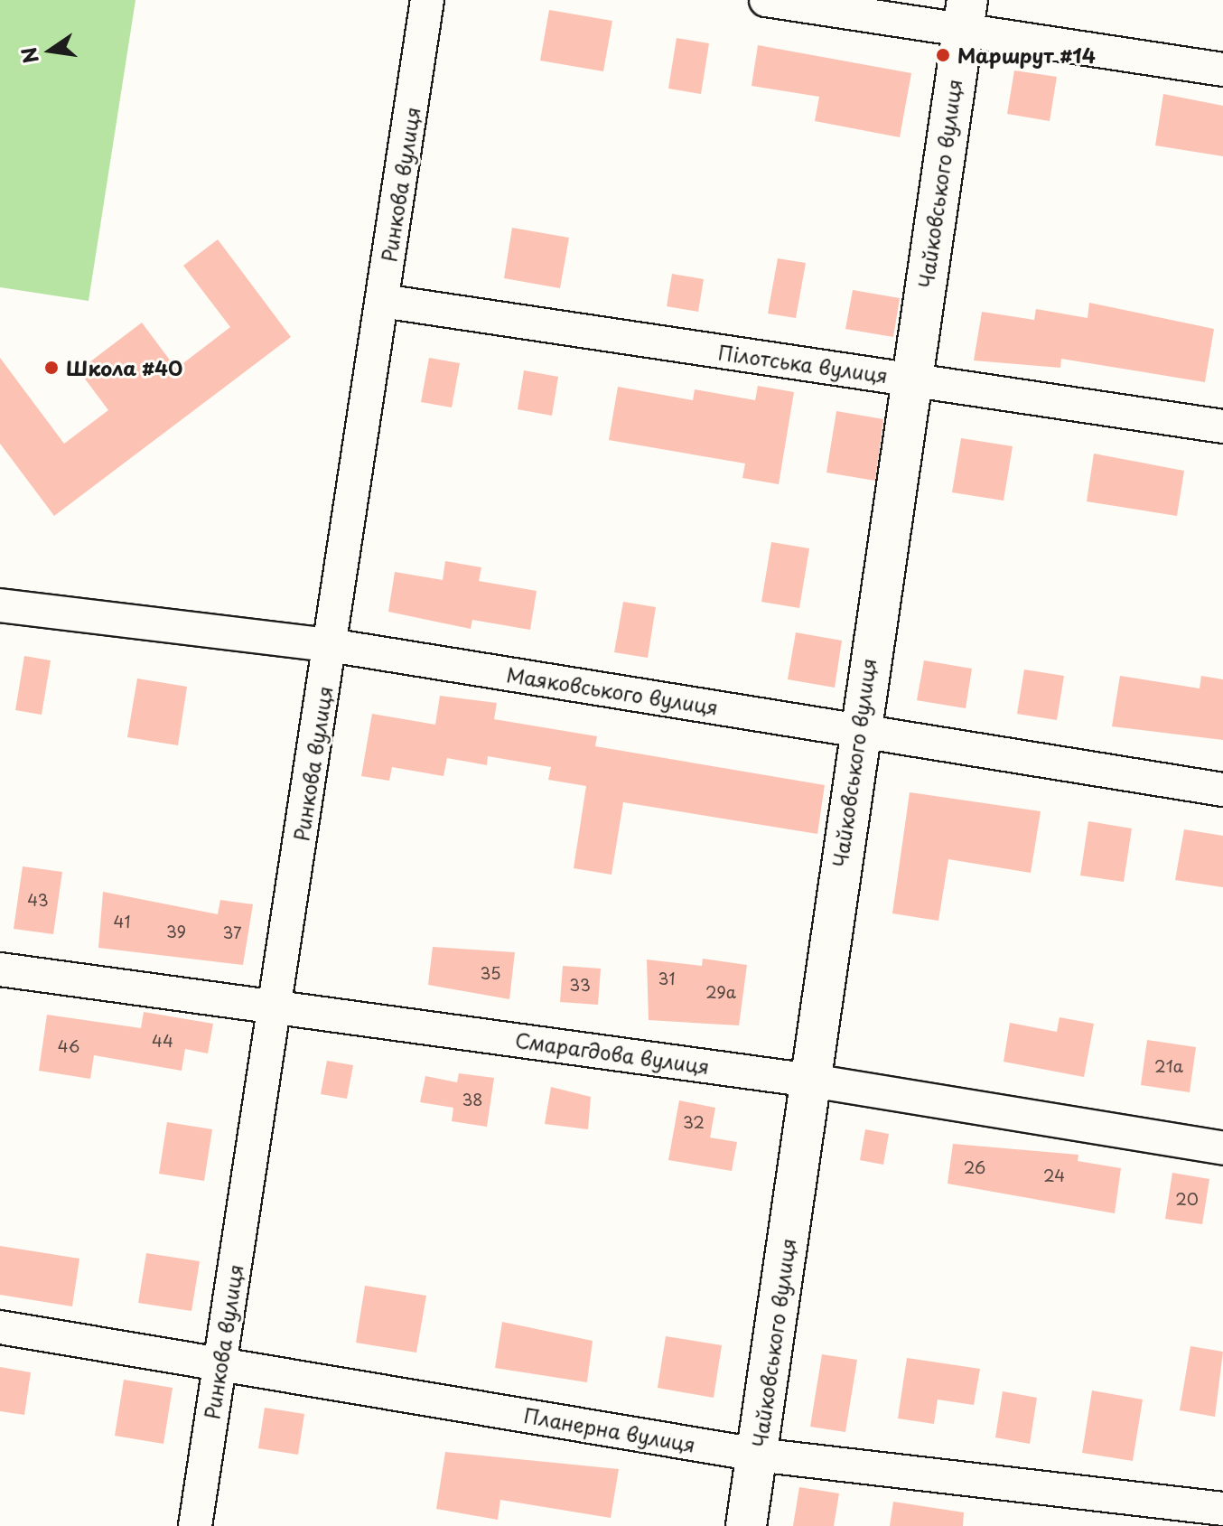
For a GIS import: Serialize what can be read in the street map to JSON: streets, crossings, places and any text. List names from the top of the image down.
{
  "streets": {
    "street": [
      "Чайковського вулиця",
      "Ринкова вулиця",
      "Пілотська вулиця",
      "Маяковського вулиця",
      "Смарагдова вулиця",
      "Планерна вулиця"
    ]
  },
  "crossings": [
    ["Чайковського вулиця", "Пілотська вулиця"],
    ["Чайковського вулиця", "Маяковського вулиця"],
    ["Чайковського вулиця", "Смарагдова вулиця"],
    ["Чайковського вулиця", "Планерна вулиця"],
    ["Ринкова вулиця", "Пілотська вулиця"],
    ["Ринкова вулиця", "Маяковського вулиця"],
    ["Ринкова вулиця", "Смарагдова вулиця"],
    ["Ринкова вулиця", "Планерна вулиця"]
  ],
  "places": ["Маршрут #14", "Школа #40"],
  "house_numbers": [
    "43",
    "41",
    "39",
    "37",
    "35",
    "31",
    "33",
    "29а",
    "44",
    "46",
    "21а",
    "38",
    "32",
    "26",
    "24",
    "20"
  ],
  "north": "left"
}
